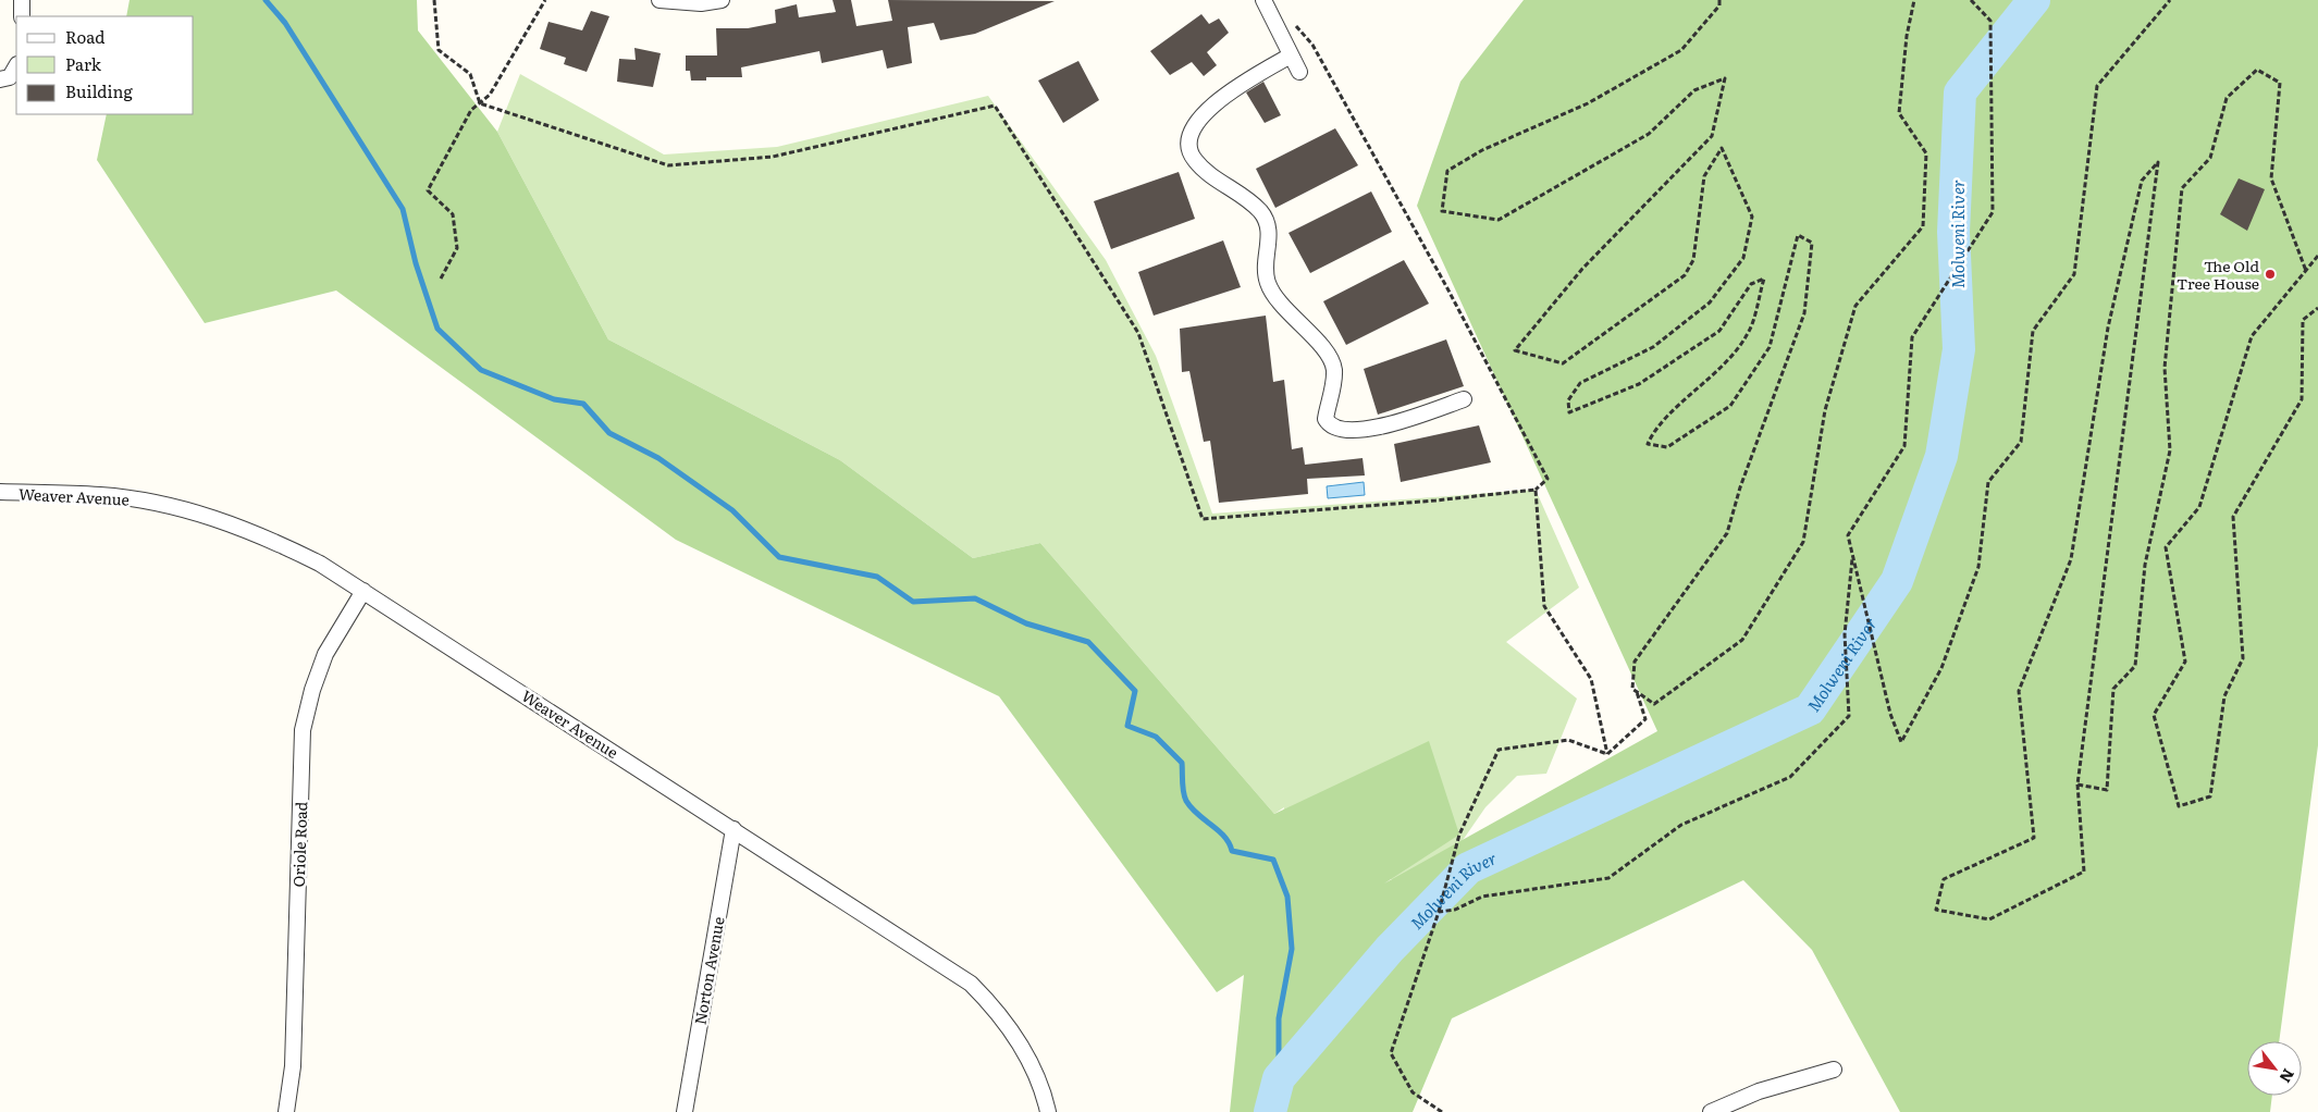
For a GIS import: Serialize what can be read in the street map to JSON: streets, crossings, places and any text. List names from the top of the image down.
{
  "streets": {
    "street": ["Weaver Avenue", "Oriole Road", "Norton Avenue"]
  },
  "crossings": [
    ["Weaver Avenue", "Oriole Road"],
    ["Weaver Avenue", "Norton Avenue"]
  ],
  "water": ["Molweni River"],
  "places": ["The Old Tree House"],
  "legend": ["Road", "Park", "Building"],
  "north": "bottom right"
}
